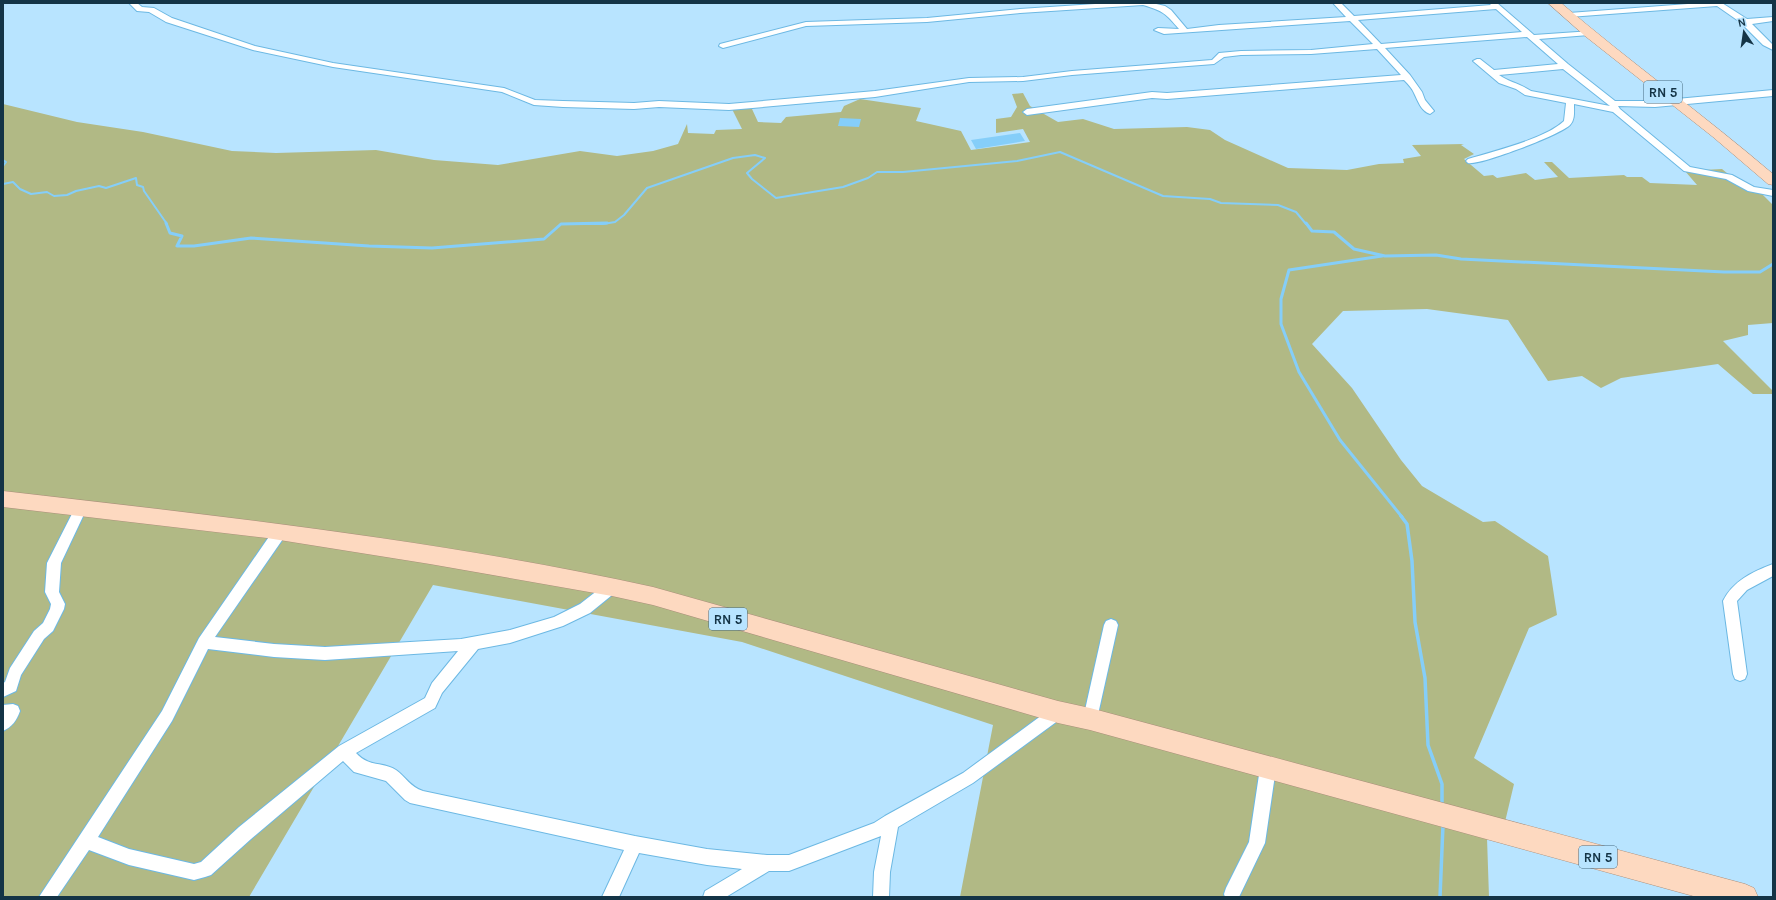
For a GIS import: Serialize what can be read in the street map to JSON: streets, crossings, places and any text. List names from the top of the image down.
{
  "streets": {
    "main road": ["RN 5"]
  },
  "north": "top"
}
